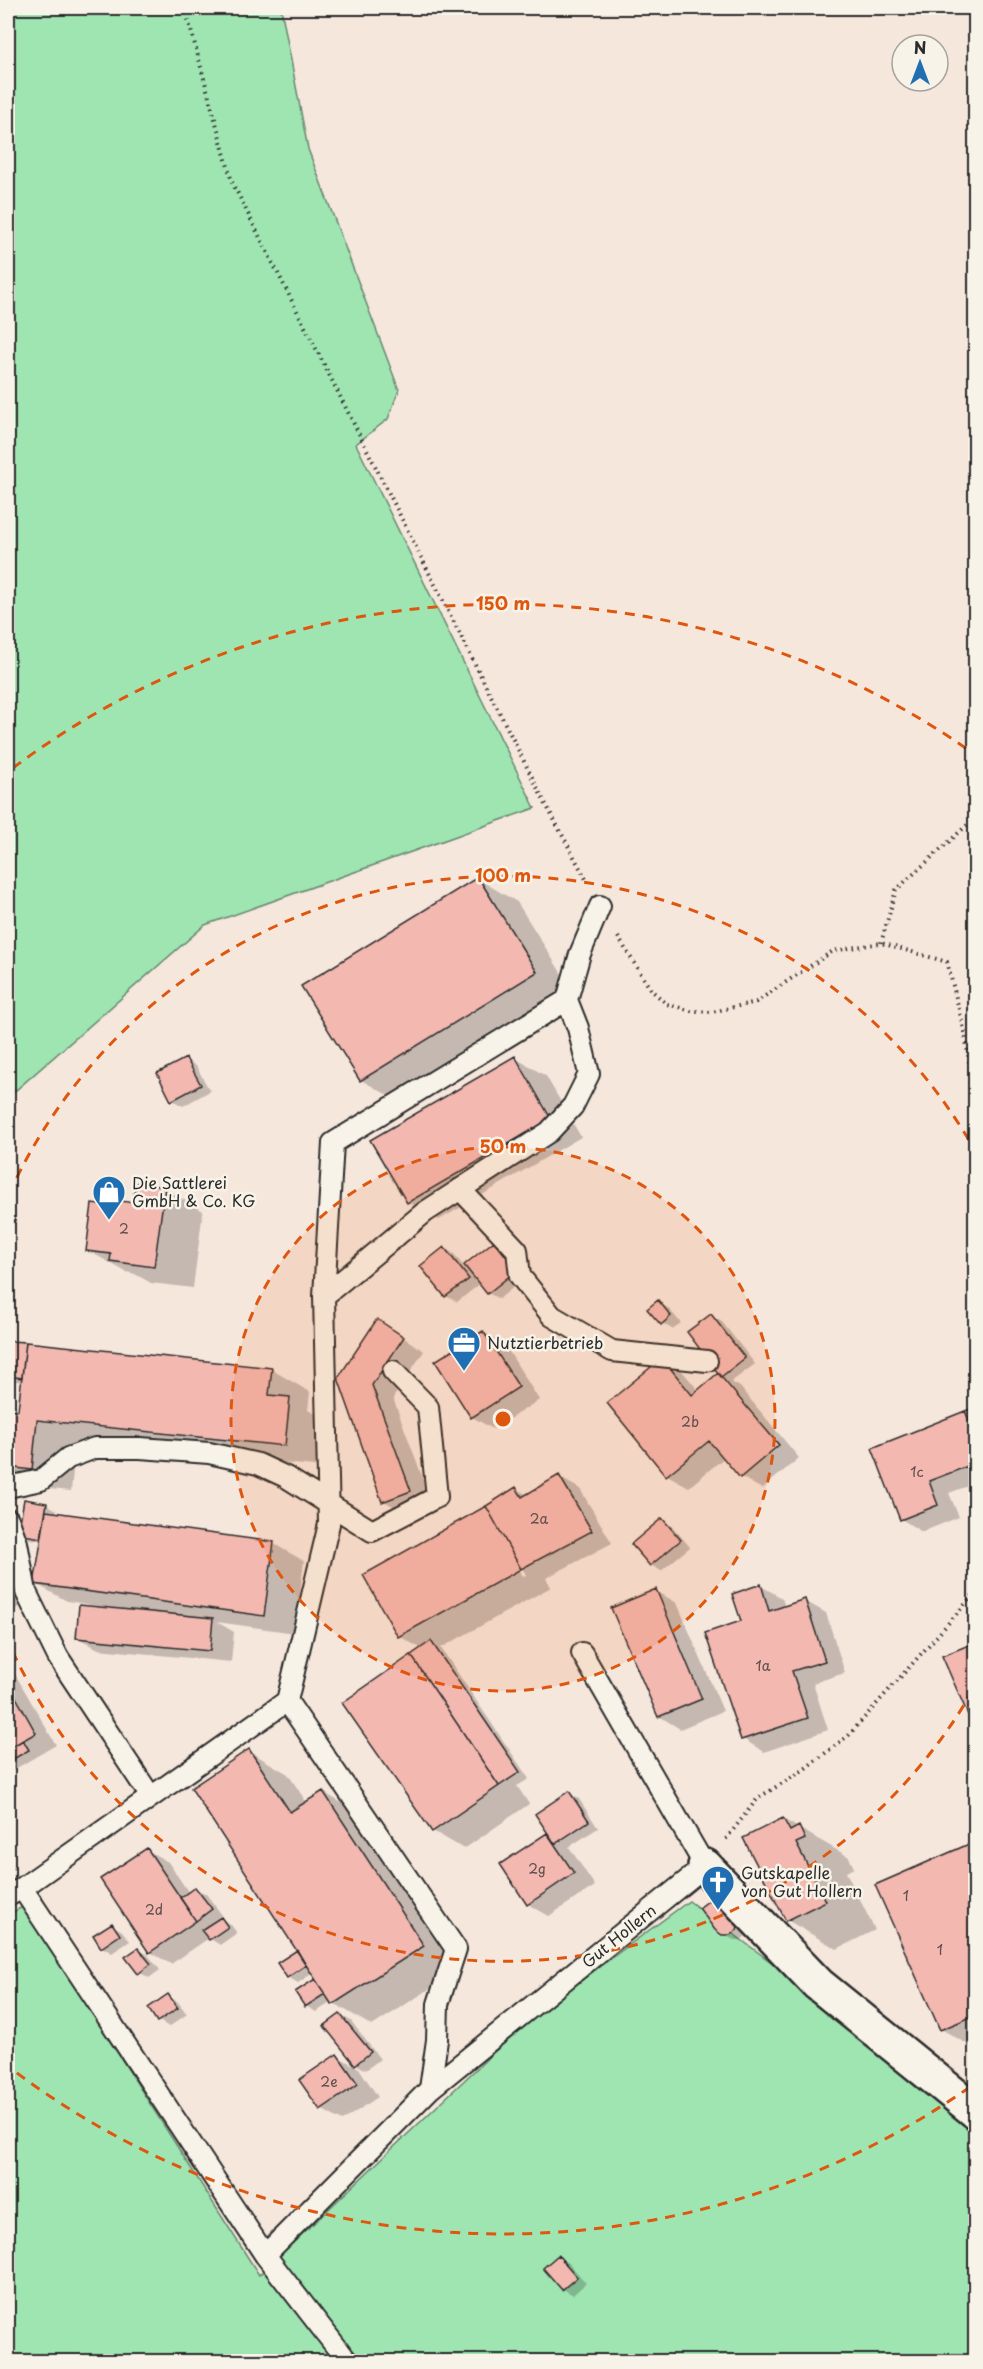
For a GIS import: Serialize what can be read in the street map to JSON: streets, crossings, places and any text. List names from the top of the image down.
{
  "streets": {
    "lane": ["Gut Hollern"]
  },
  "places": {
    "shop": ["Die Sattlerei GmbH & Co. KG"],
    "office": ["Nutztierbetrieb"],
    "church": ["Gutskapelle von Gut Hollern"]
  },
  "house_numbers": [
    "2",
    "2b",
    "1c",
    "2a",
    "1a",
    "2g",
    "1",
    "2d",
    "1",
    "2e"
  ],
  "north": "top",
  "rings": ["150 m", "100 m", "50 m"]
}
